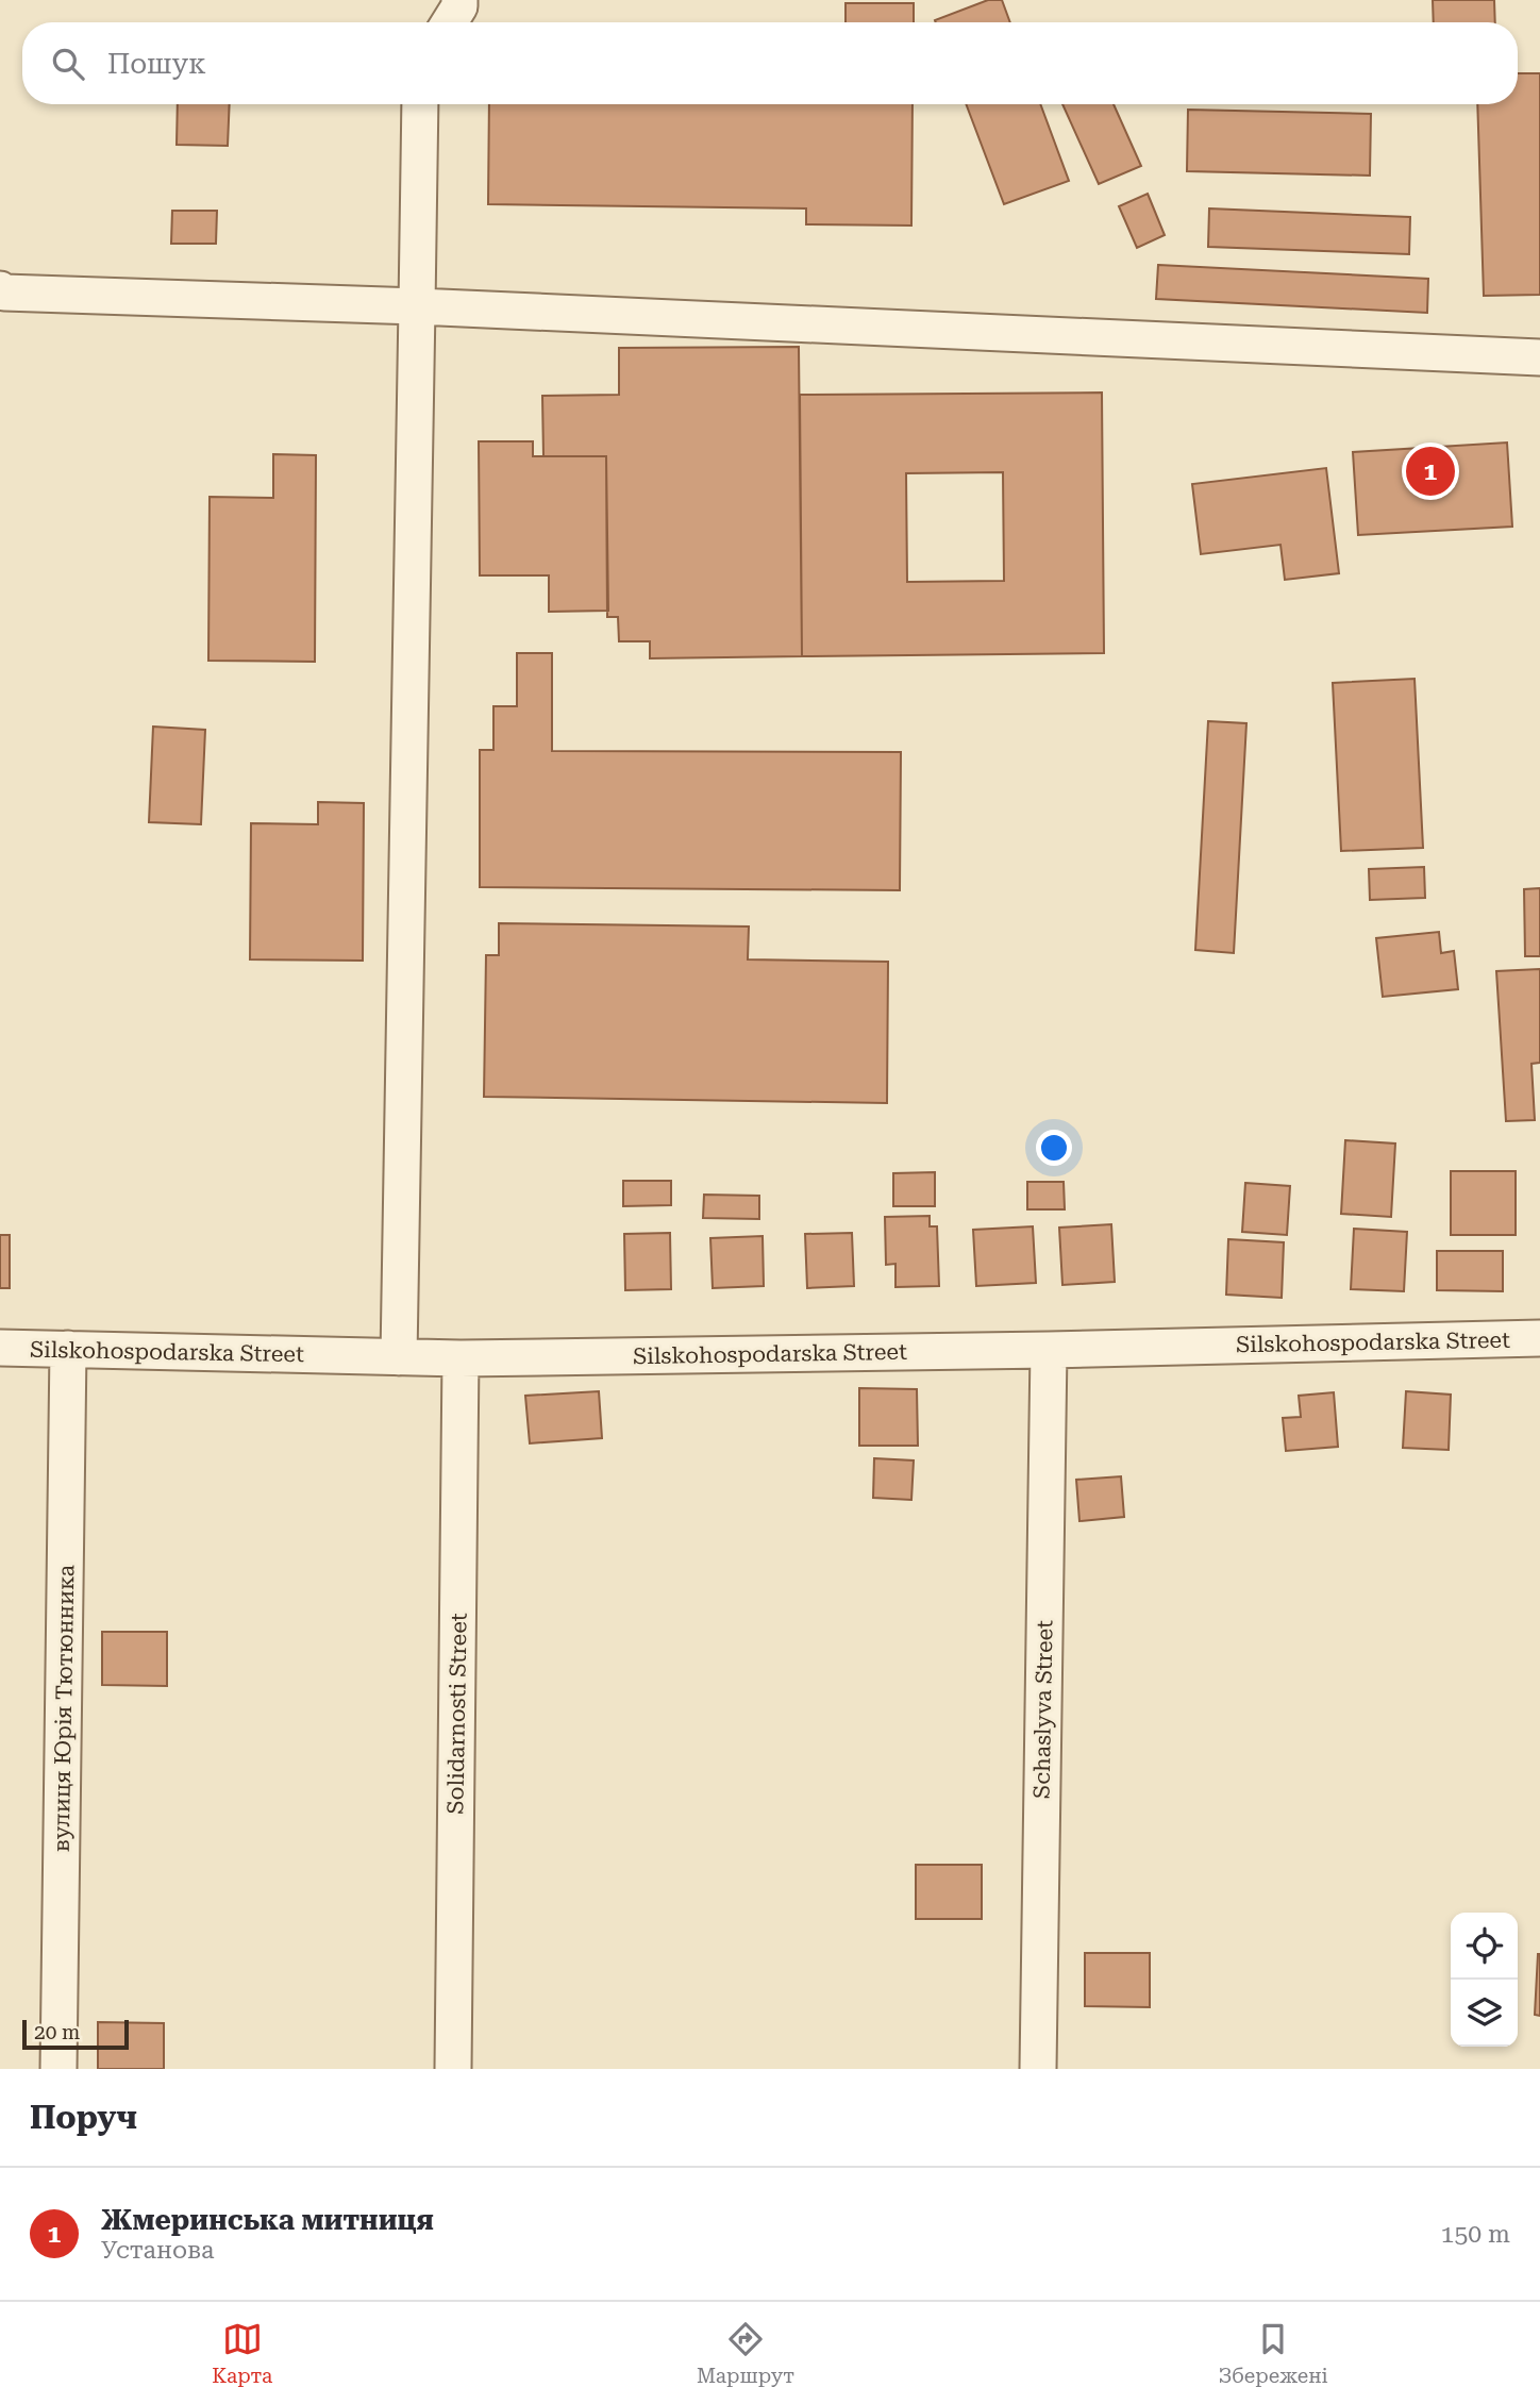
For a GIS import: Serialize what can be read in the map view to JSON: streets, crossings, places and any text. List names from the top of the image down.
{
  "streets": {
    "street": [
      "Silskohospodarska Street",
      "вулиця Юрія Тютюнника",
      "Schaslyva Street",
      "Solidarnosti Street"
    ]
  },
  "crossings": [
    ["Silskohospodarska Street", "вулиця Юрія Тютюнника"],
    ["Silskohospodarska Street", "Schaslyva Street"],
    ["Silskohospodarska Street", "Solidarnosti Street"]
  ],
  "scale_bar": "20 m",
  "page": {
    "search": "Пошук",
    "pins": "1",
    "scale": "20 m",
    "heading": "Поруч",
    "list": [
      {
        "mark": "1",
        "name": "Жмеринська митниця",
        "note": "Установа",
        "value": "150 m"
      }
    ],
    "nav": ["Карта", "Маршрут", "Збережені"]
  }
}
